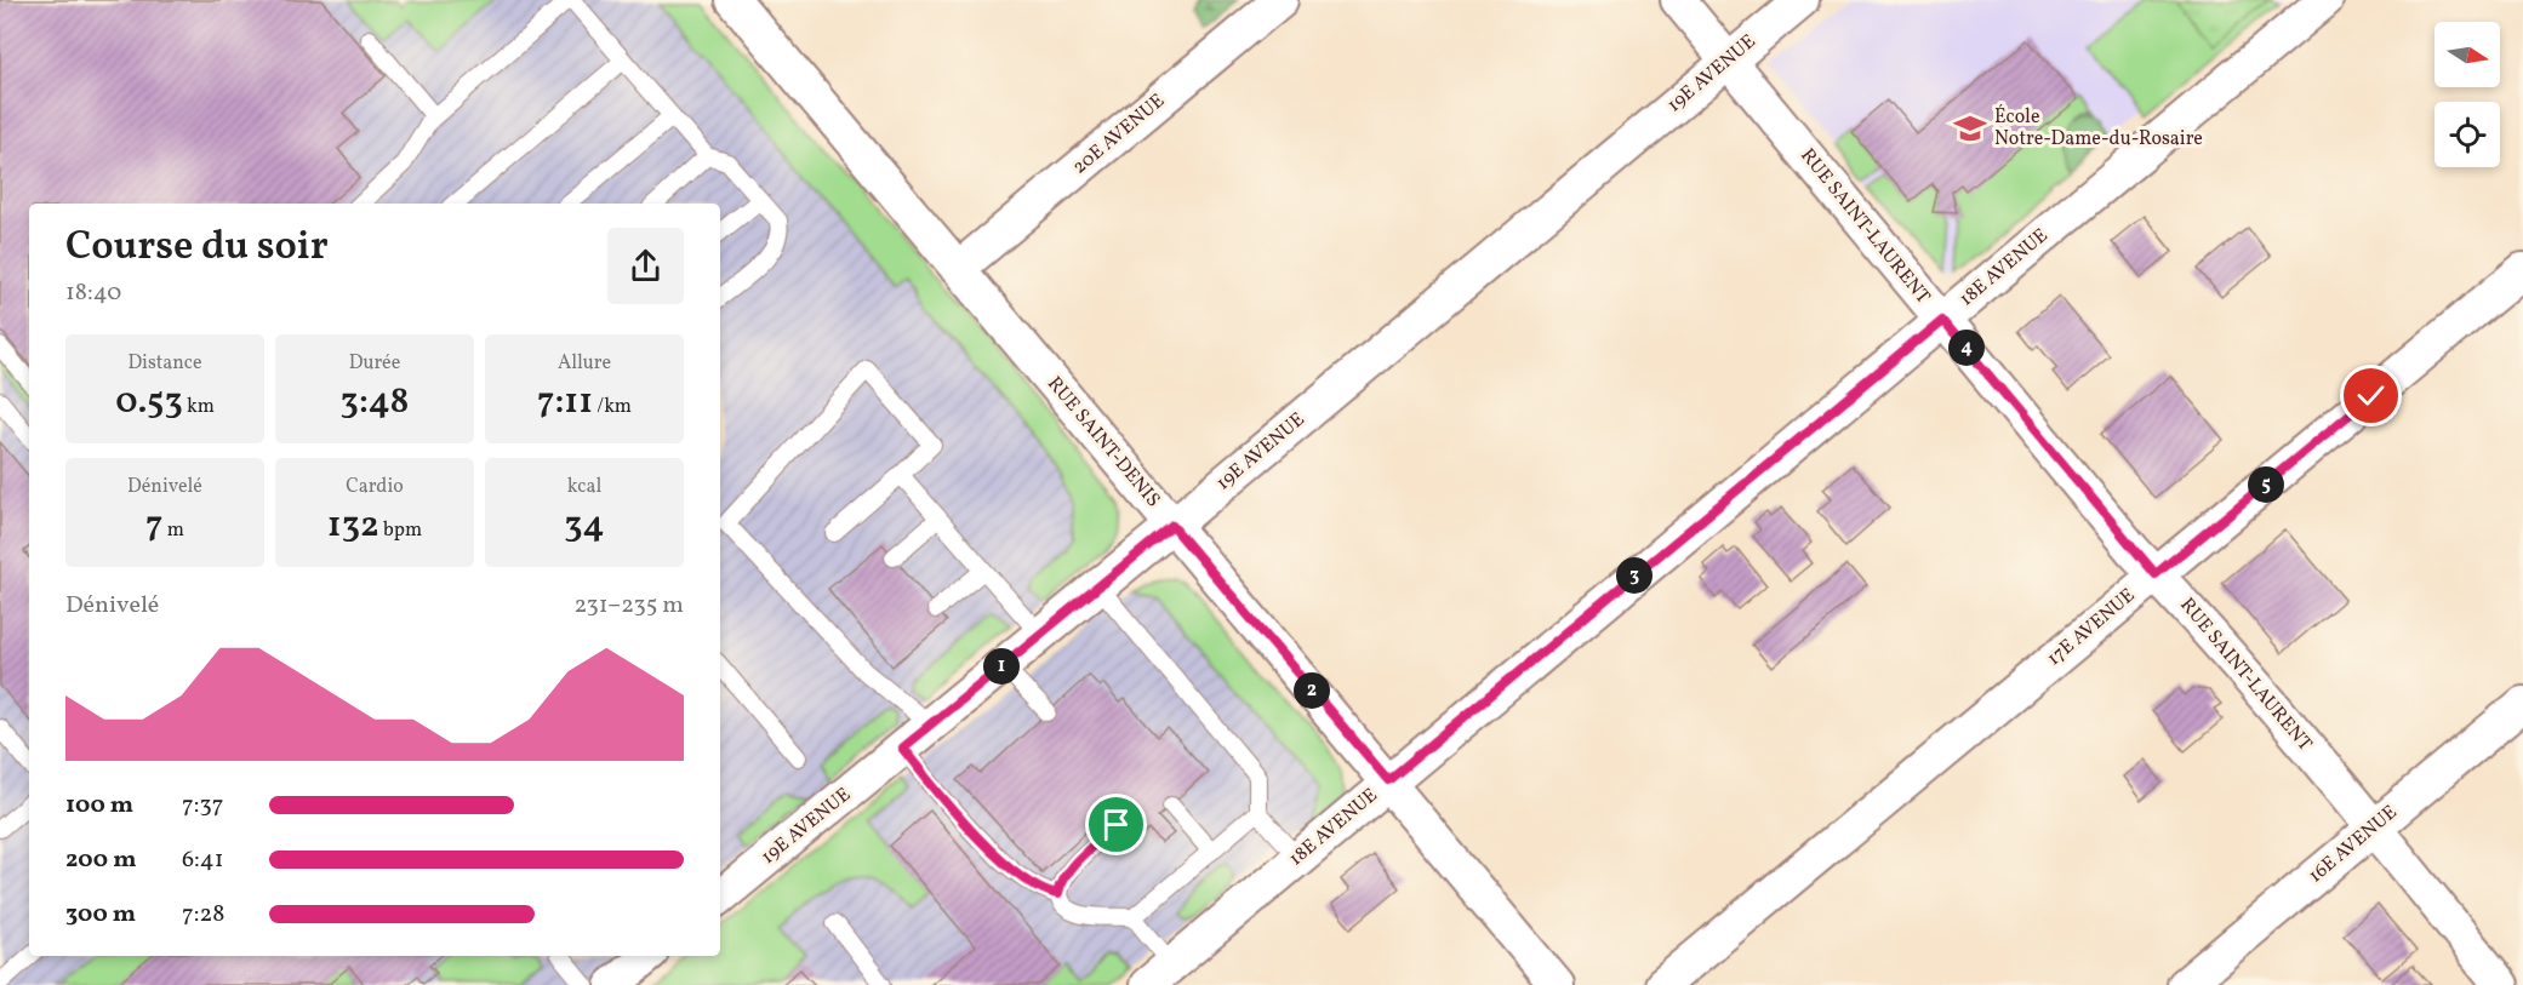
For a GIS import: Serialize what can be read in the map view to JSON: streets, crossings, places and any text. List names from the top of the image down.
{
  "streets": {
    "street": [
      "19E AVENUE",
      "20E AVENUE",
      "RUE SAINT-LAURENT",
      "18E AVENUE",
      "RUE SAINT-DENIS",
      "17E AVENUE",
      "16E AVENUE"
    ]
  },
  "crossings": [
    ["19E AVENUE", "RUE SAINT-LAURENT"],
    ["19E AVENUE", "RUE SAINT-DENIS"],
    ["20E AVENUE", "RUE SAINT-DENIS"],
    ["RUE SAINT-LAURENT", "18E AVENUE"],
    ["RUE SAINT-LAURENT", "17E AVENUE"],
    ["RUE SAINT-LAURENT", "16E AVENUE"],
    ["18E AVENUE", "RUE SAINT-DENIS"]
  ],
  "places": {
    "school or university": ["École Notre-Dame-du-Rosaire"]
  },
  "north": "right",
  "page": {
    "heading": ["Course du soir", "18:40"],
    "stats": [
      ["Distance", "0.53 km"],
      ["Durée", "3:48"],
      ["Allure", "7:11 /km"],
      ["Dénivelé", "7 m"],
      ["Cardio", "132 bpm"],
      ["kcal", "34"]
    ],
    "pins": [
      "4",
      "5",
      "3",
      "1",
      "2"
    ],
    "chart": ["Dénivelé", "231–235 m"],
    "list": [
      {
        "name": "100 m",
        "note": "7:37"
      },
      {
        "name": "200 m",
        "note": "6:41"
      },
      {
        "name": "300 m",
        "note": "7:28"
      }
    ]
  }
}
